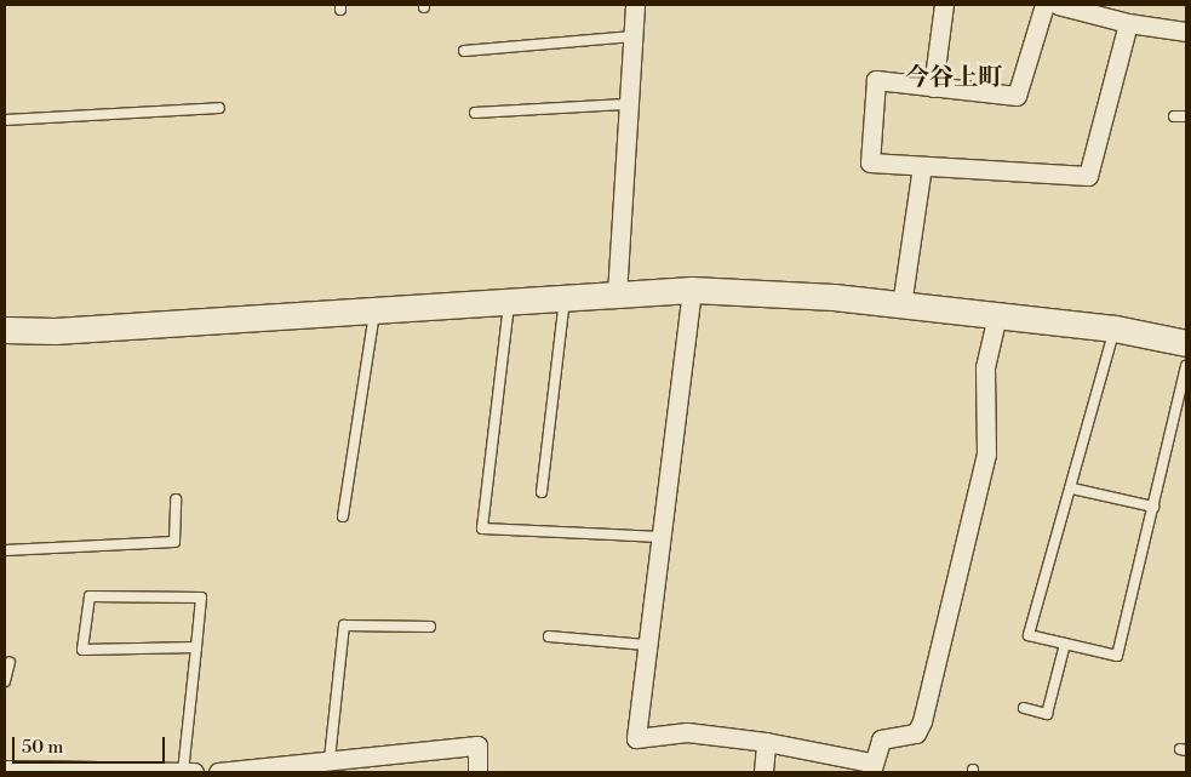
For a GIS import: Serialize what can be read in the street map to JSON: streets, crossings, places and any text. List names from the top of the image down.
{
  "districts": ["今谷上町"],
  "scale_bar": "50 m"
}
